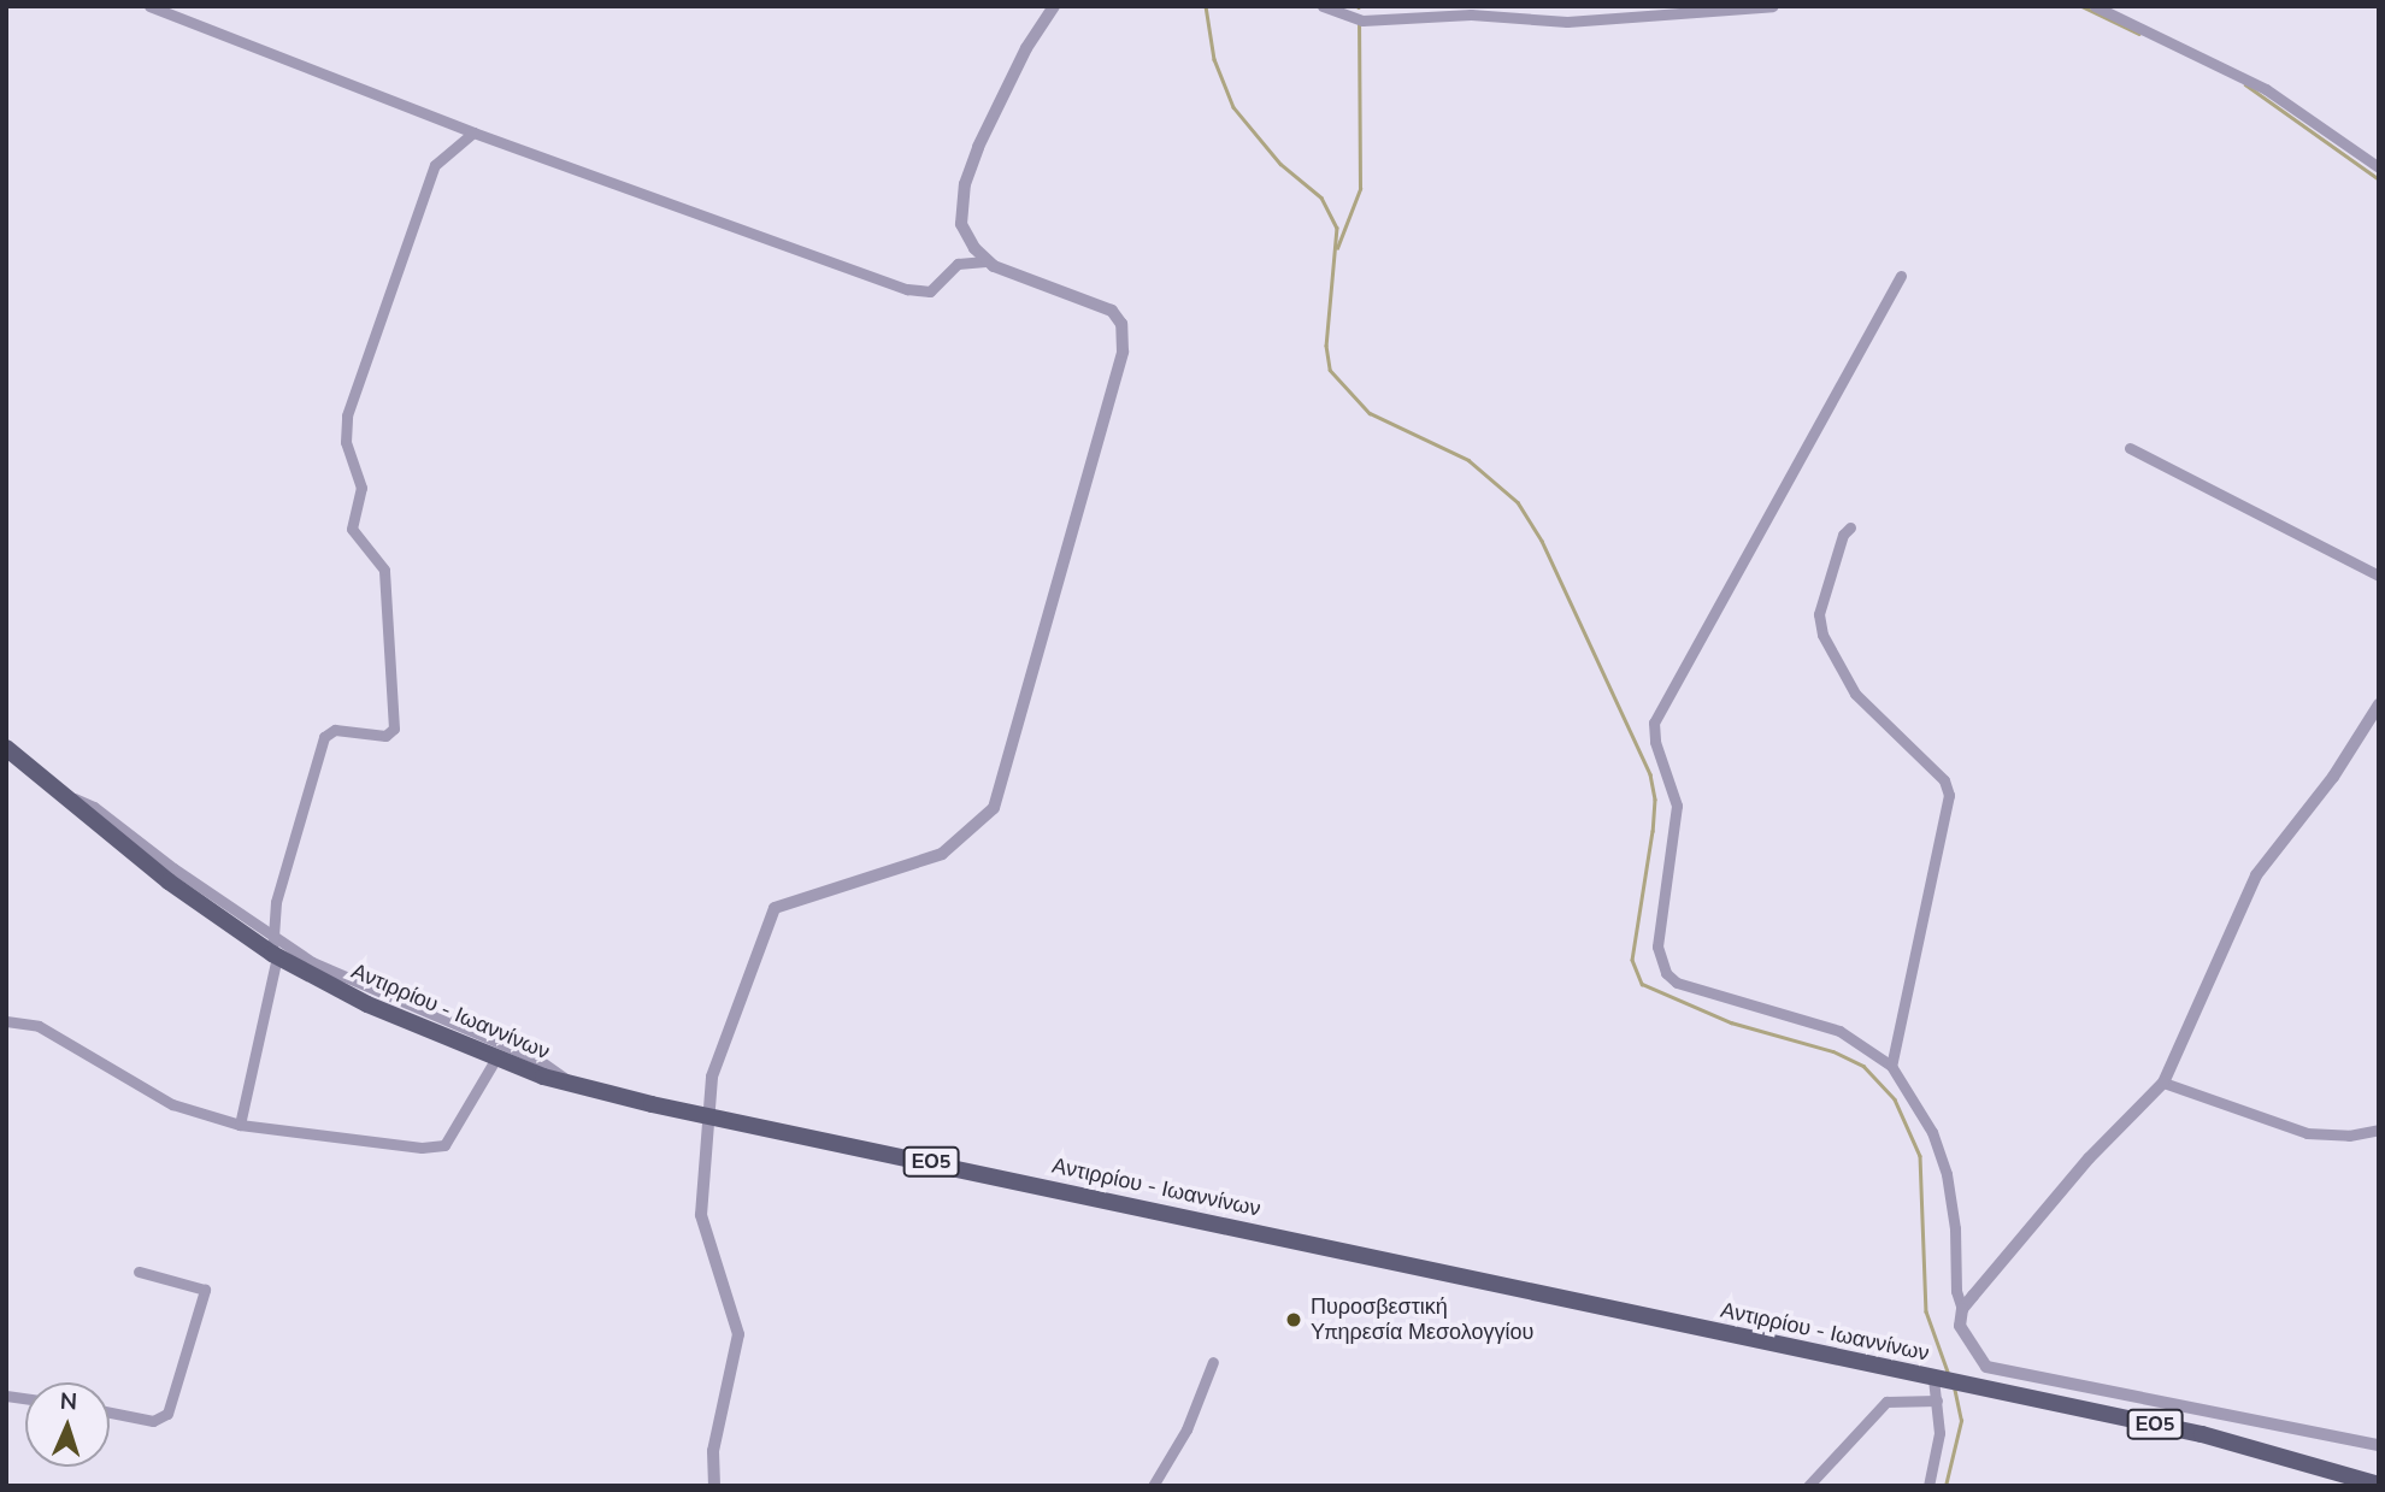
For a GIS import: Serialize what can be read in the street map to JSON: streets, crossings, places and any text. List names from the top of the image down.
{
  "streets": {
    "main road": ["Αντιρρίου - Ιωαννίνων", "ΕΟ5"]
  },
  "places": ["Πυροσβεστική Υπηρεσία Μεσολογγίου"],
  "north": "top"
}
